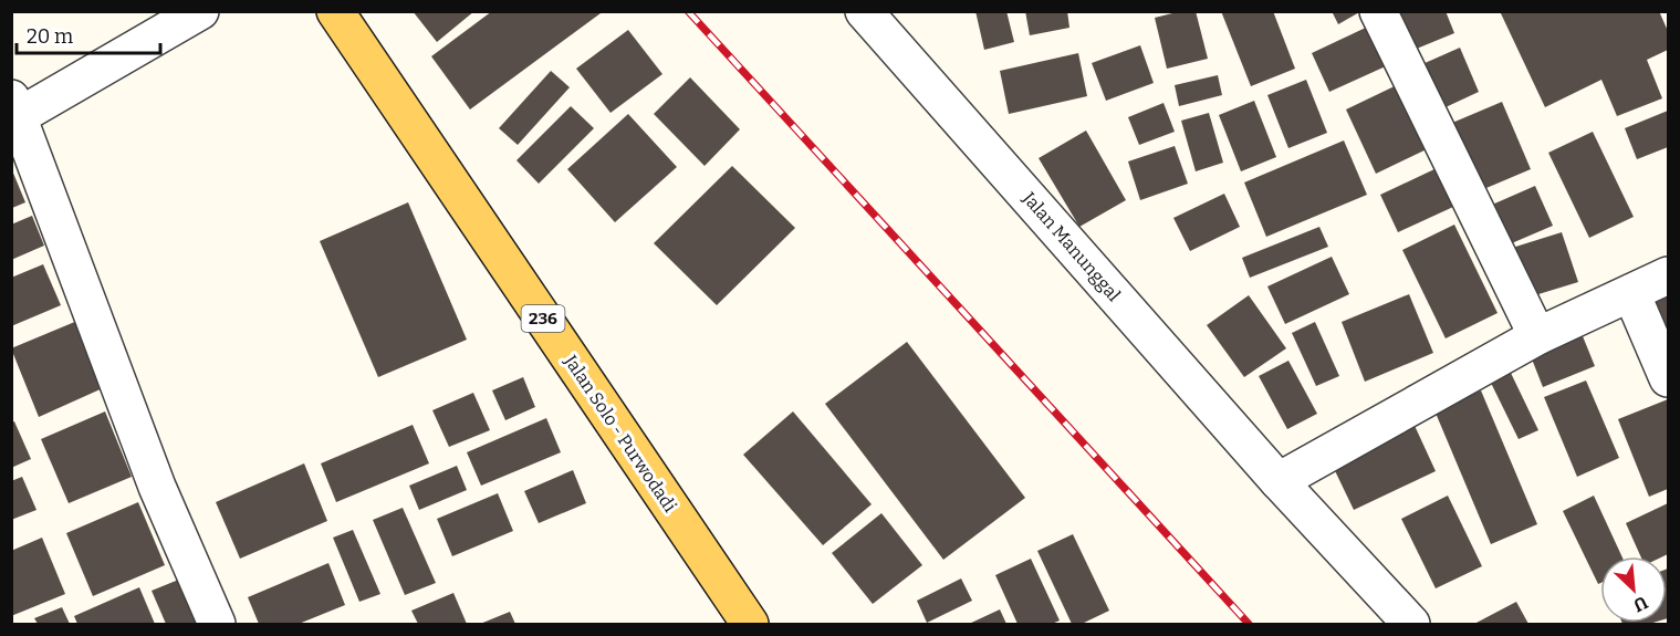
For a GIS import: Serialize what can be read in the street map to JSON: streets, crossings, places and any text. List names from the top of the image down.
{
  "streets": {
    "main road": ["236", "Jalan Solo - Purwodadi"],
    "street": ["Jalan Manunggal"]
  },
  "scale_bar": "20 m",
  "north": "bottom right"
}
